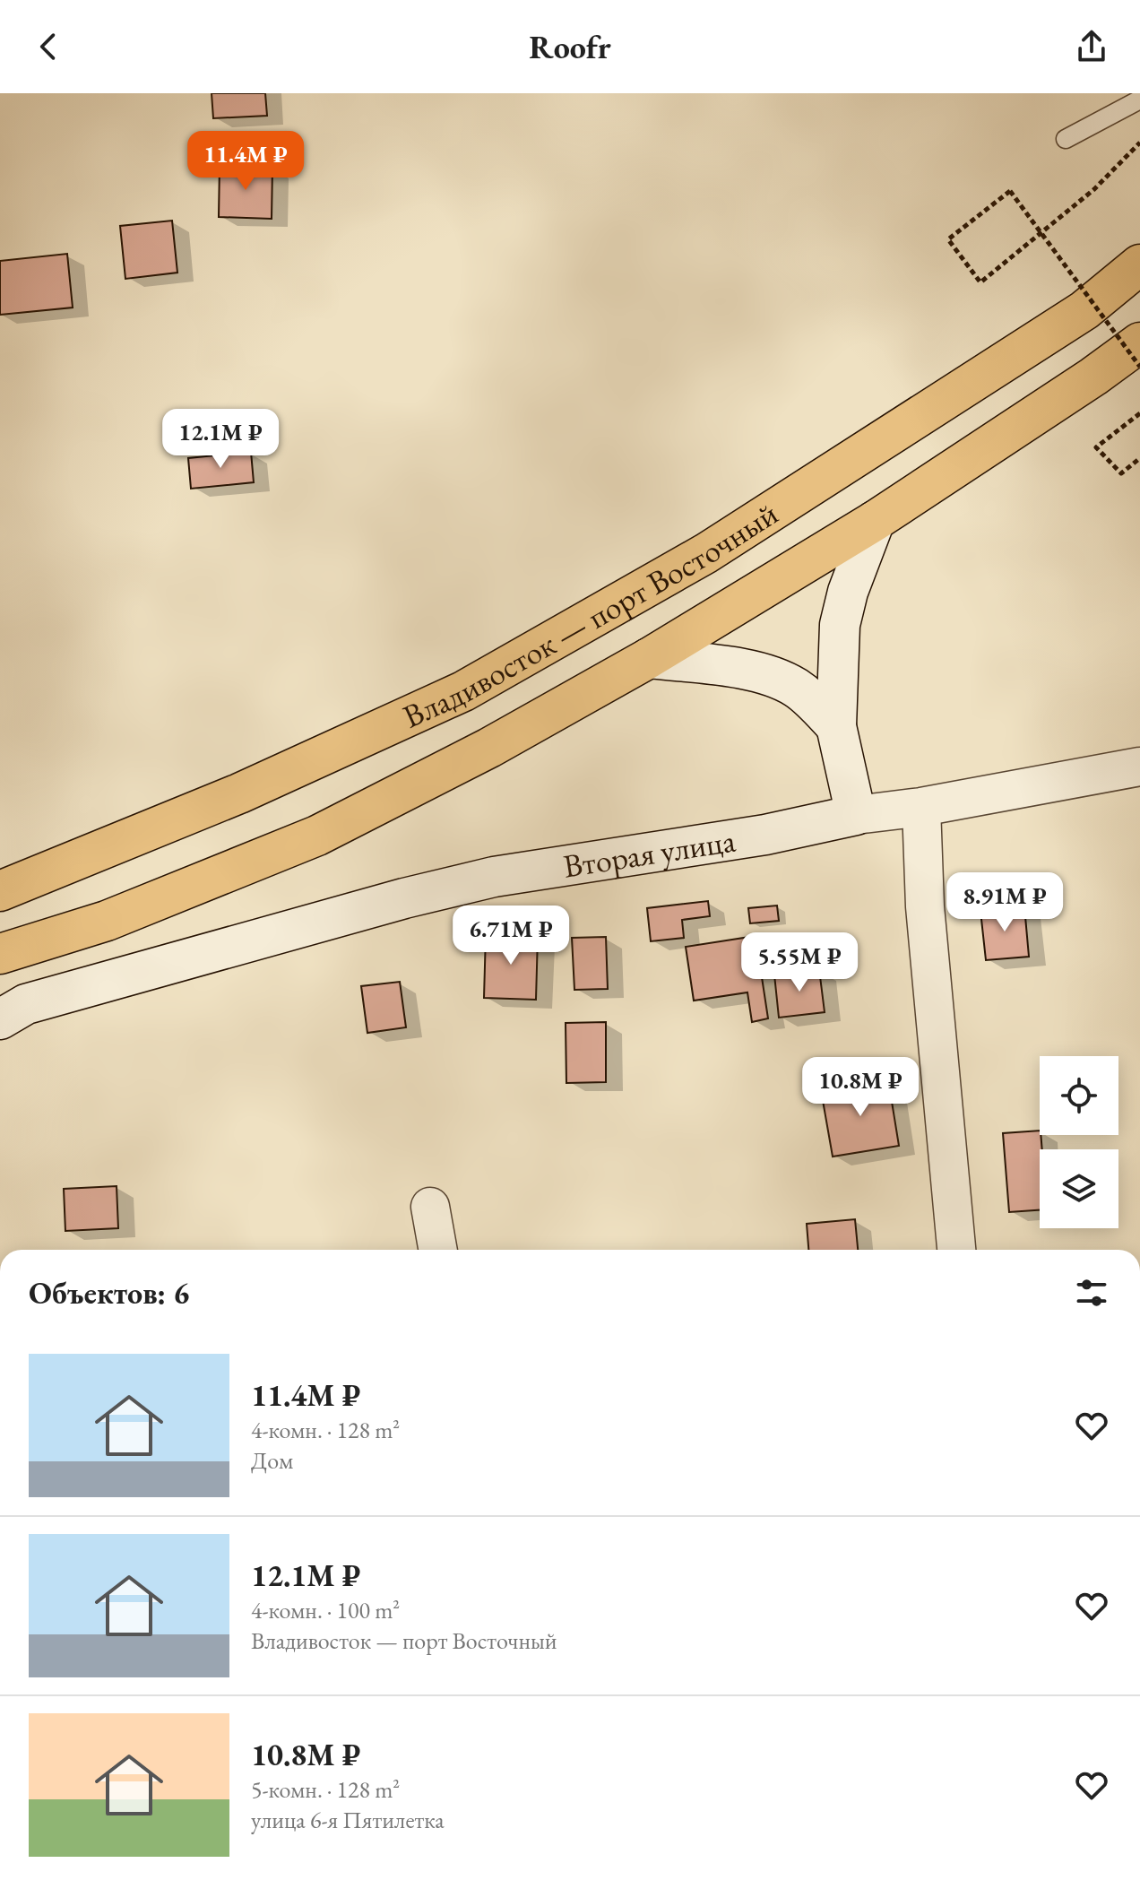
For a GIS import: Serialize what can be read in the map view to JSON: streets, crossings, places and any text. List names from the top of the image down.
{
  "streets": {
    "highway": ["Владивосток — порт Восточный"],
    "main road": ["Вторая улица"]
  },
  "page": {
    "header": "Roofr",
    "price": [
      "11.4M ₽",
      "12.1M ₽",
      "8.91M ₽",
      "6.71M ₽",
      "5.55M ₽",
      "10.8M ₽"
    ],
    "heading": "Объектов: 6",
    "list": [
      {
        "name": "11.4M ₽",
        "note": "4-комн. · 128 m² · Дом"
      },
      {
        "name": "12.1M ₽",
        "note": "4-комн. · 100 m² · Владивосток — порт Восточный"
      },
      {
        "name": "10.8M ₽",
        "note": "5-комн. · 128 m² · улица 6-я Пятилетка"
      }
    ]
  }
}
